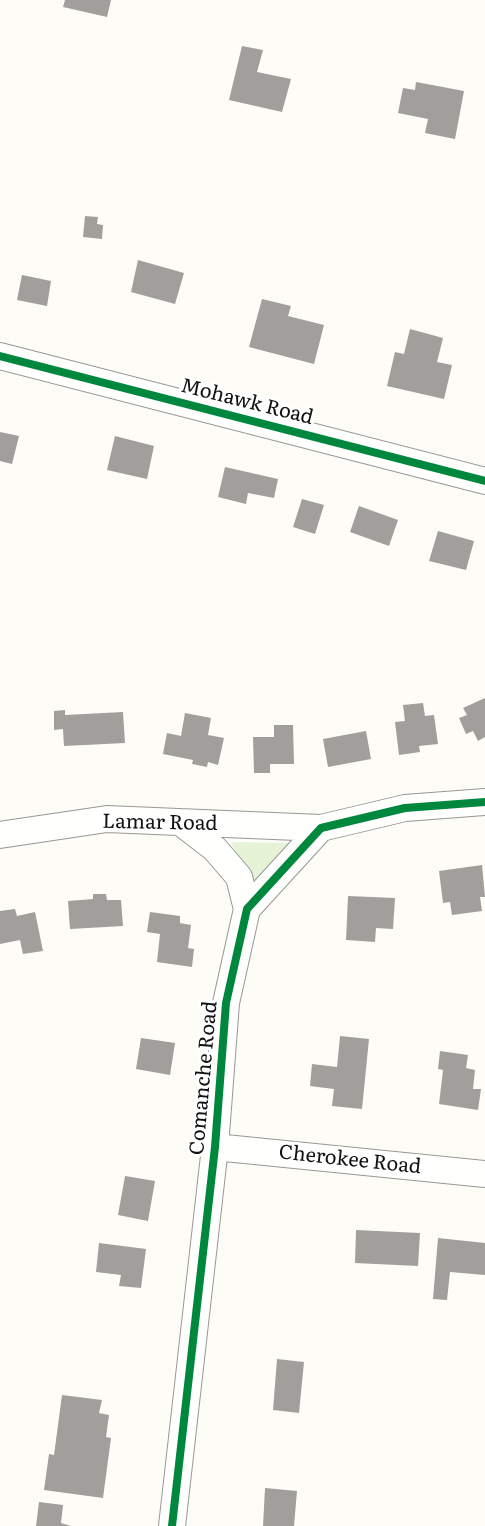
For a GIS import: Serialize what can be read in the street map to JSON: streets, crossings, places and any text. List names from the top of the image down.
{
  "streets": {
    "street": [
      "Mohawk Road",
      "Lamar Road",
      "Comanche Road",
      "Cherokee Road"
    ]
  },
  "crossings": [
    ["Lamar Road", "Comanche Road"],
    ["Comanche Road", "Cherokee Road"]
  ]
}
